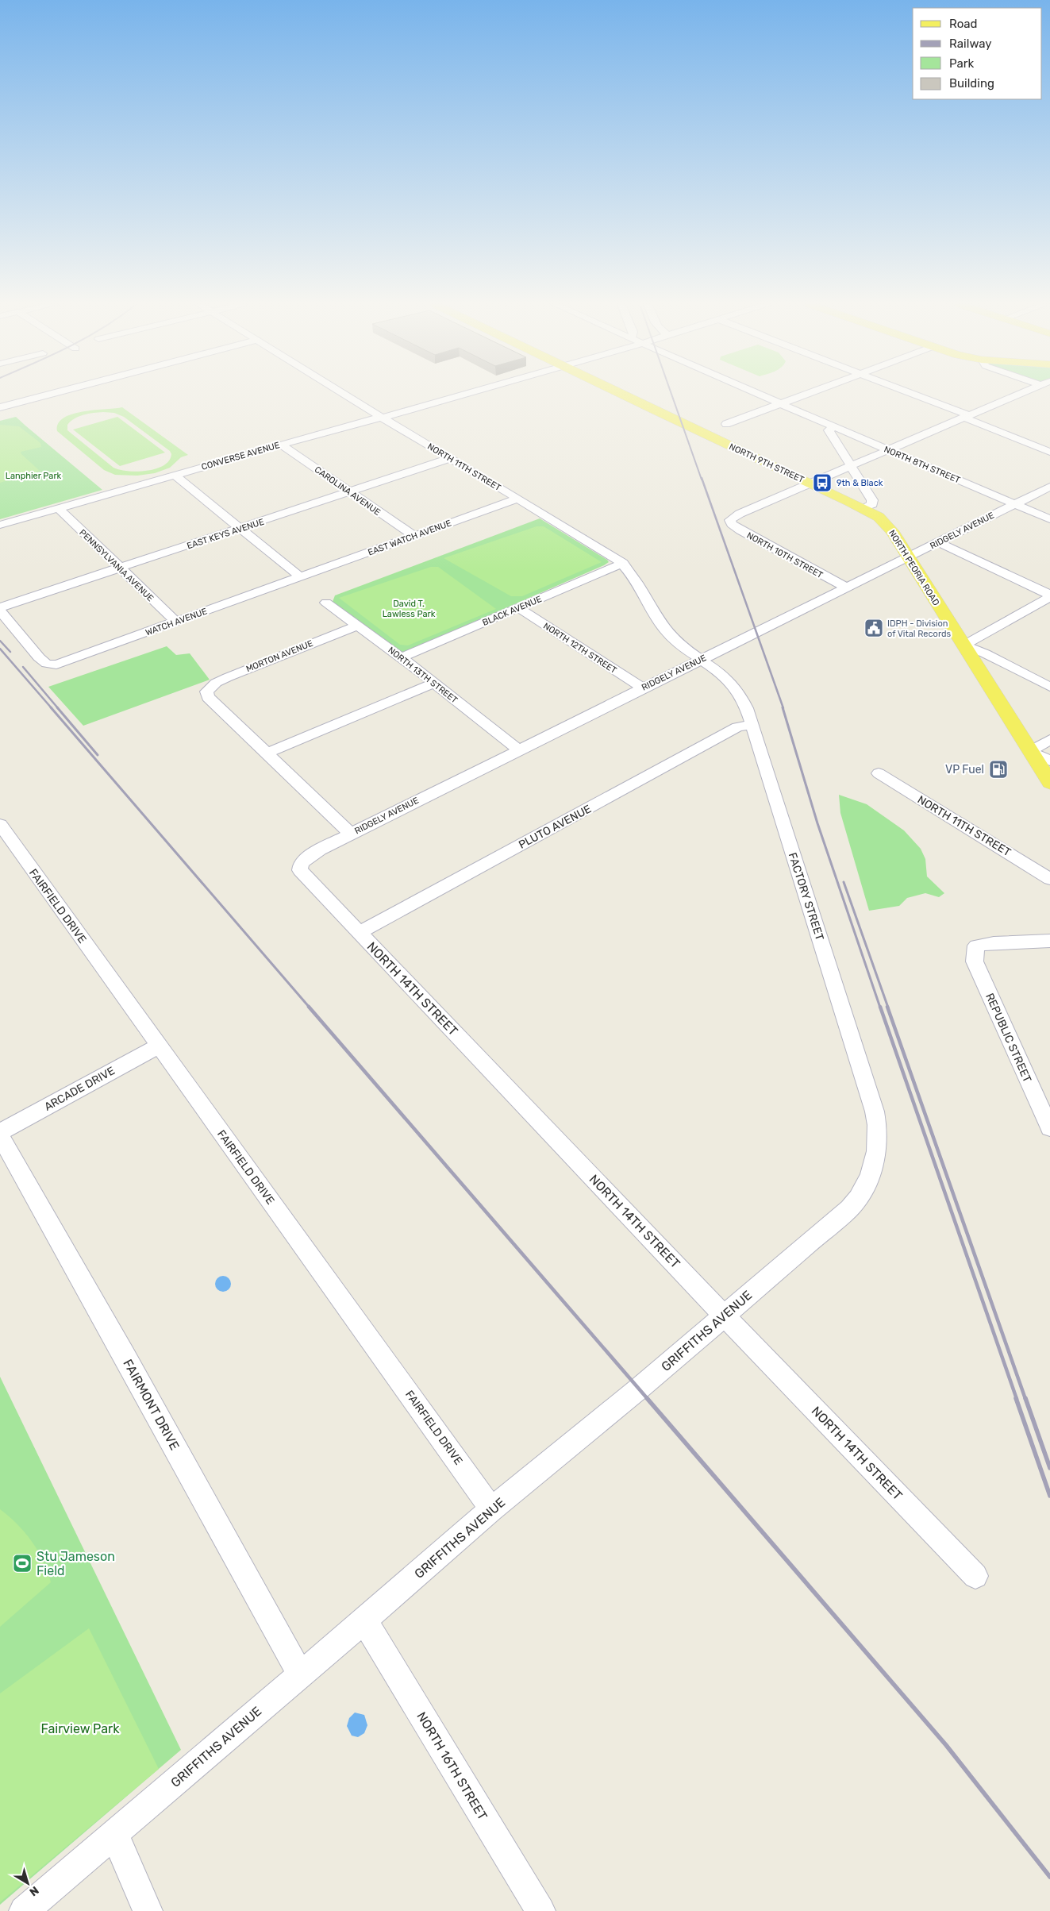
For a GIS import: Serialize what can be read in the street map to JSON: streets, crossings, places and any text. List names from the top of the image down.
{
  "streets": {
    "main road": ["NORTH 9TH STREET", "NORTH PEORIA ROAD"],
    "street": [
      "CONVERSE AVENUE",
      "NORTH 8TH STREET",
      "NORTH 11TH STREET",
      "CAROLINA AVENUE",
      "RIDGELY AVENUE",
      "EAST KEYS AVENUE",
      "EAST WATCH AVENUE",
      "NORTH 10TH STREET",
      "PENNSYLVANIA AVENUE",
      "BLACK AVENUE",
      "WATCH AVENUE",
      "NORTH 12TH STREET",
      "MORTON AVENUE",
      "NORTH 13TH STREET",
      "PLUTO AVENUE",
      "FACTORY STREET",
      "FAIRFIELD DRIVE",
      "NORTH 14TH STREET",
      "REPUBLIC STREET",
      "ARCADE DRIVE",
      "GRIFFITHS AVENUE",
      "FAIRMONT DRIVE",
      "NORTH 16TH STREET"
    ]
  },
  "crossings": [
    ["CONVERSE AVENUE", "NORTH 11TH STREET"],
    ["CONVERSE AVENUE", "CAROLINA AVENUE"],
    ["CONVERSE AVENUE", "PENNSYLVANIA AVENUE"],
    ["NORTH 9TH STREET", "NORTH 10TH STREET"],
    ["NORTH 9TH STREET", "NORTH PEORIA ROAD"],
    ["NORTH 8TH STREET", "RIDGELY AVENUE"],
    ["NORTH 11TH STREET", "RIDGELY AVENUE"],
    ["NORTH 11TH STREET", "EAST KEYS AVENUE"],
    ["NORTH 11TH STREET", "EAST WATCH AVENUE"],
    ["NORTH 11TH STREET", "BLACK AVENUE"],
    ["NORTH 11TH STREET", "FACTORY STREET"],
    ["CAROLINA AVENUE", "EAST KEYS AVENUE"],
    ["CAROLINA AVENUE", "EAST WATCH AVENUE"],
    ["RIDGELY AVENUE", "NORTH 10TH STREET"],
    ["RIDGELY AVENUE", "NORTH PEORIA ROAD"],
    ["RIDGELY AVENUE", "NORTH 12TH STREET"],
    ["RIDGELY AVENUE", "NORTH 13TH STREET"],
    ["RIDGELY AVENUE", "FACTORY STREET"],
    ["RIDGELY AVENUE", "NORTH 14TH STREET"],
    ["EAST KEYS AVENUE", "PENNSYLVANIA AVENUE"],
    ["EAST WATCH AVENUE", "WATCH AVENUE"],
    ["PENNSYLVANIA AVENUE", "WATCH AVENUE"],
    ["BLACK AVENUE", "NORTH 12TH STREET"],
    ["BLACK AVENUE", "NORTH 13TH STREET"],
    ["MORTON AVENUE", "NORTH 13TH STREET"],
    ["PLUTO AVENUE", "FACTORY STREET"],
    ["PLUTO AVENUE", "NORTH 14TH STREET"],
    ["FACTORY STREET", "GRIFFITHS AVENUE"],
    ["FAIRFIELD DRIVE", "ARCADE DRIVE"],
    ["FAIRFIELD DRIVE", "GRIFFITHS AVENUE"],
    ["NORTH 14TH STREET", "GRIFFITHS AVENUE"],
    ["ARCADE DRIVE", "FAIRMONT DRIVE"],
    ["GRIFFITHS AVENUE", "FAIRMONT DRIVE"],
    ["GRIFFITHS AVENUE", "NORTH 16TH STREET"]
  ],
  "parks": ["Lanphier Park", "David T. Lawless Park", "Fairview Park"],
  "places": {
    "bus stop": ["9th & Black"],
    "public building": ["IDPH - Division of Vital Records"],
    "fuel station": ["VP Fuel"],
    "sports": ["Stu Jameson Field"]
  },
  "legend": [
    "Road",
    "Railway",
    "Park",
    "Building"
  ],
  "north": "bottom right"
}
